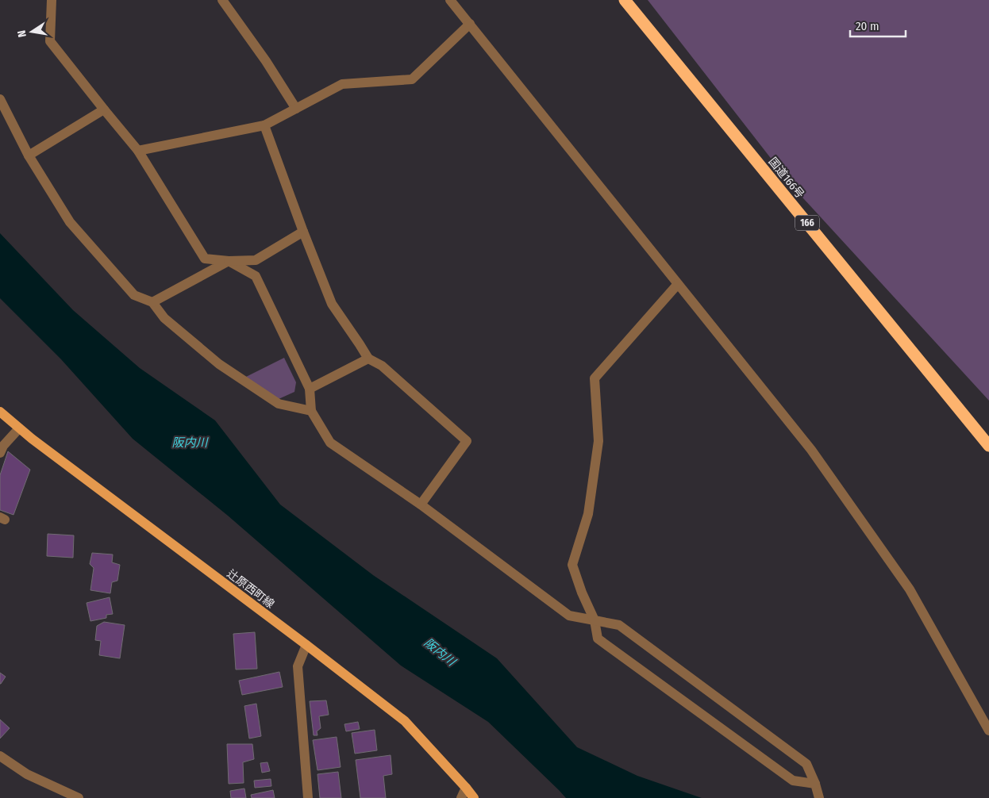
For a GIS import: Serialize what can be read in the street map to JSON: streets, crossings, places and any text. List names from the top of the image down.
{
  "streets": {
    "highway": ["国道166号", "166"],
    "main road": ["辻原西町線"]
  },
  "water": ["阪内川"],
  "scale_bar": "20 m",
  "north": "left"
}
